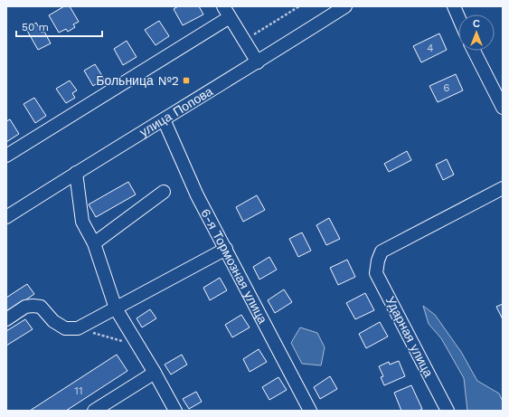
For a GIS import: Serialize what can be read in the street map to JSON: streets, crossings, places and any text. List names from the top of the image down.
{
  "streets": {
    "street": ["улица Попова", "6-я Тормозная улица", "Ударная улица"]
  },
  "crossings": [
    ["улица Попова", "6-я Тормозная улица"]
  ],
  "places": {
    "transit": ["Больница №2"]
  },
  "house_numbers": ["4", "6", "11"],
  "scale_bar": "50 m",
  "north": "top"
}
